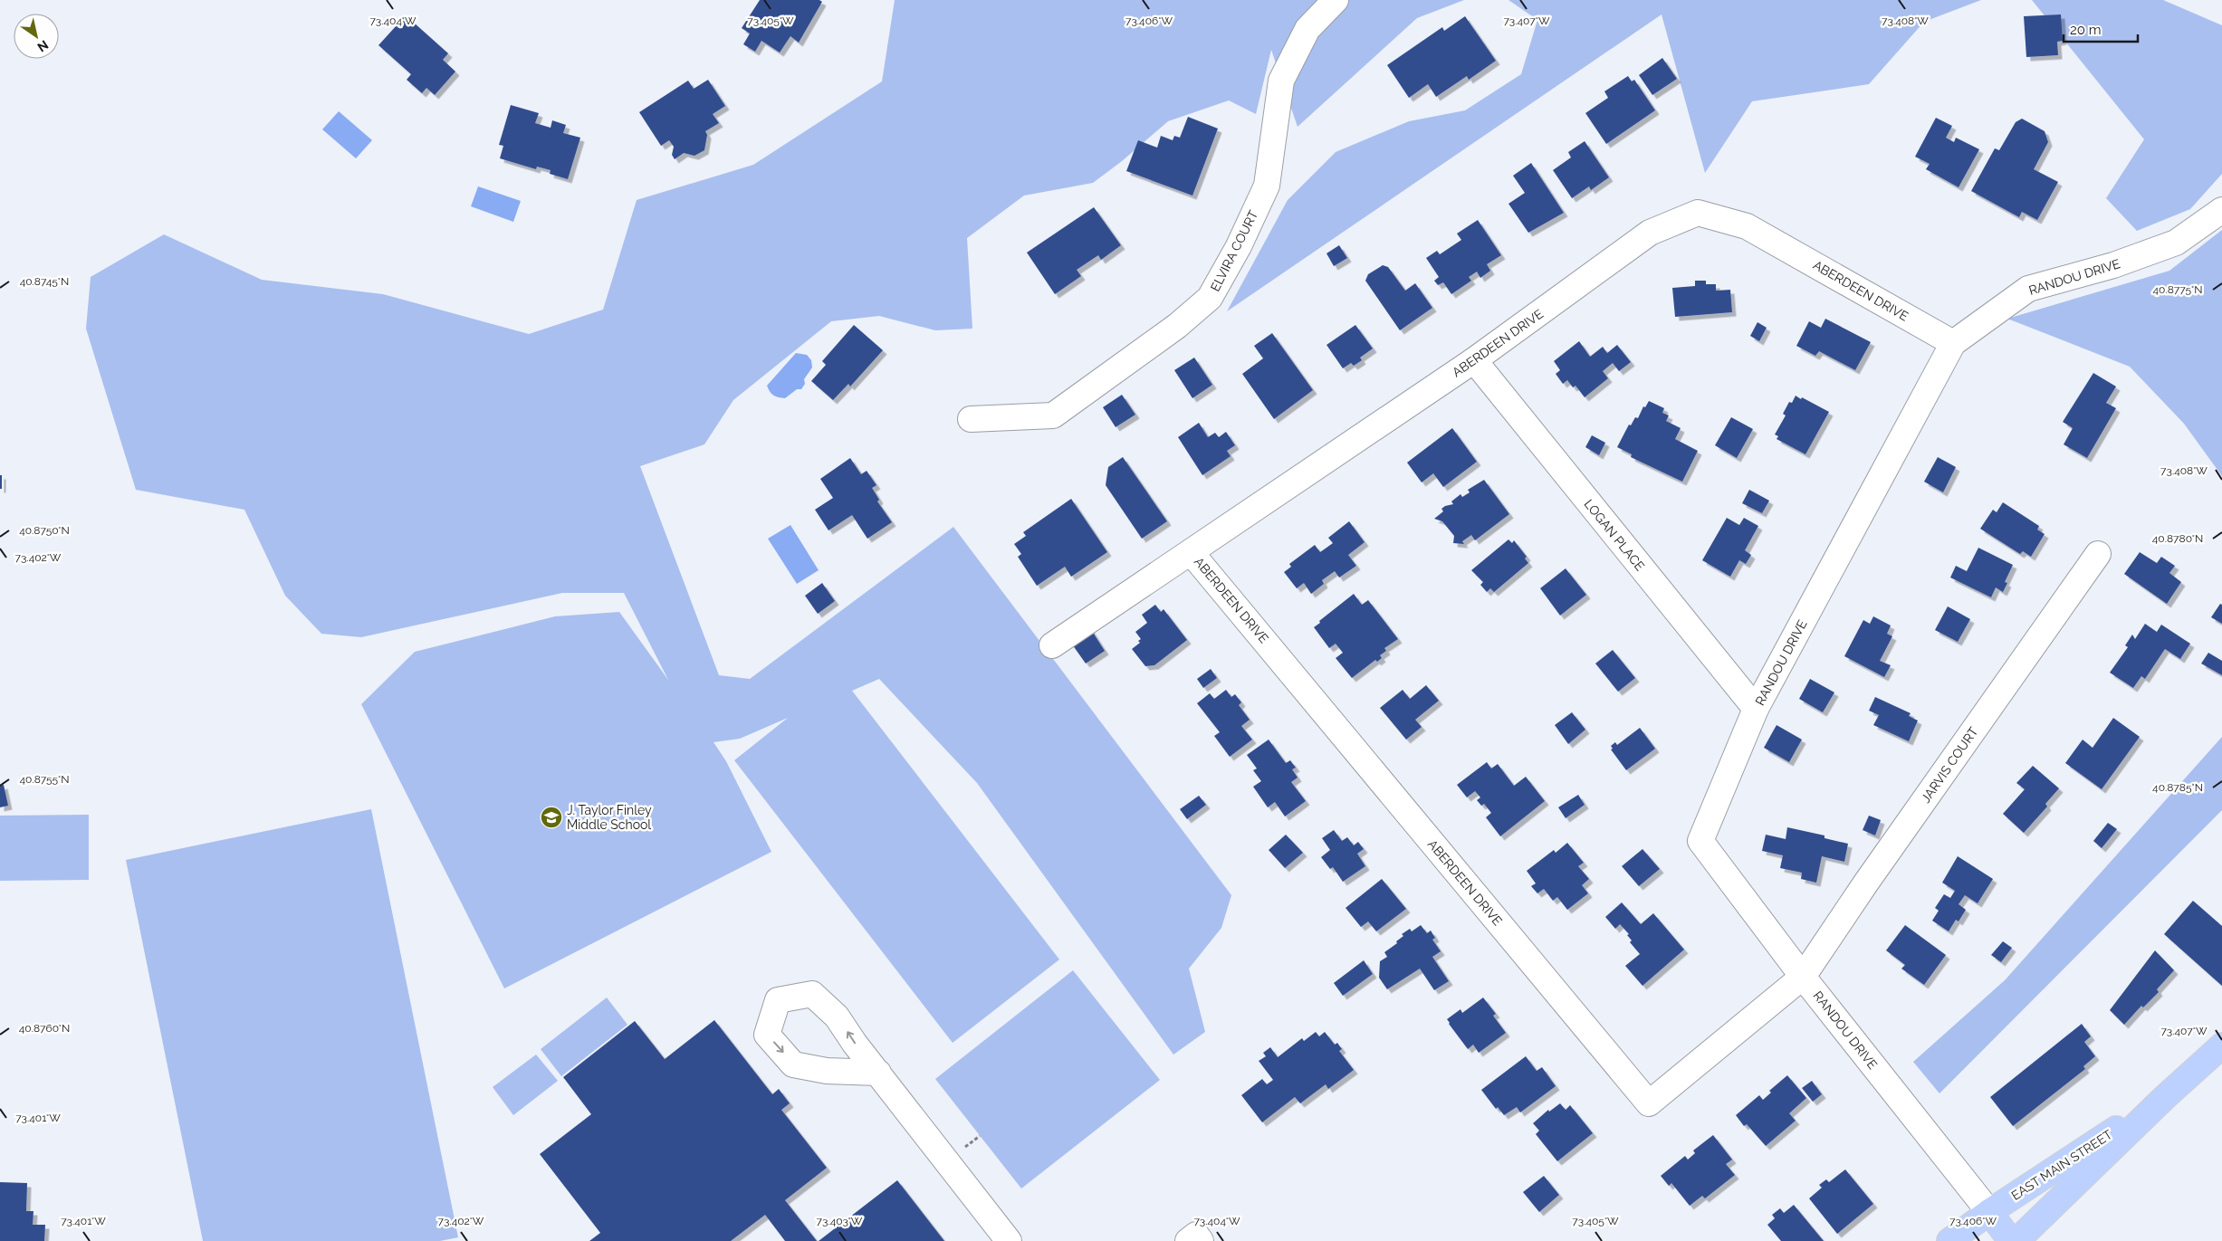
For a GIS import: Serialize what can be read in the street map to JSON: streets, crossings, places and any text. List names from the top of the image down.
{
  "streets": {
    "main road": ["EAST MAIN STREET"],
    "street": [
      "ELVIRA COURT",
      "RANDOU DRIVE",
      "ABERDEEN DRIVE",
      "LOGAN PLACE",
      "JARVIS COURT"
    ]
  },
  "crossings": [
    ["RANDOU DRIVE", "ABERDEEN DRIVE"],
    ["RANDOU DRIVE", "LOGAN PLACE"],
    ["RANDOU DRIVE", "JARVIS COURT"],
    ["RANDOU DRIVE", "EAST MAIN STREET"],
    ["ABERDEEN DRIVE", "LOGAN PLACE"],
    ["ABERDEEN DRIVE", "JARVIS COURT"]
  ],
  "places": {
    "school or university": ["J. Taylor Finley Middle School"]
  },
  "scale_bar": "20 m",
  "north": "bottom right",
  "coordinates": [
    "73.404°W",
    "73.405°W",
    "73.406°W",
    "73.407°W",
    "73.408°W",
    "40.8745°N",
    "40.8775°N",
    "40.8750°N",
    "40.8780°N",
    "73.402°W",
    "40.8755°N",
    "40.8785°N",
    "40.8760°N",
    "73.401°W",
    "73.403°W"
  ]
}
